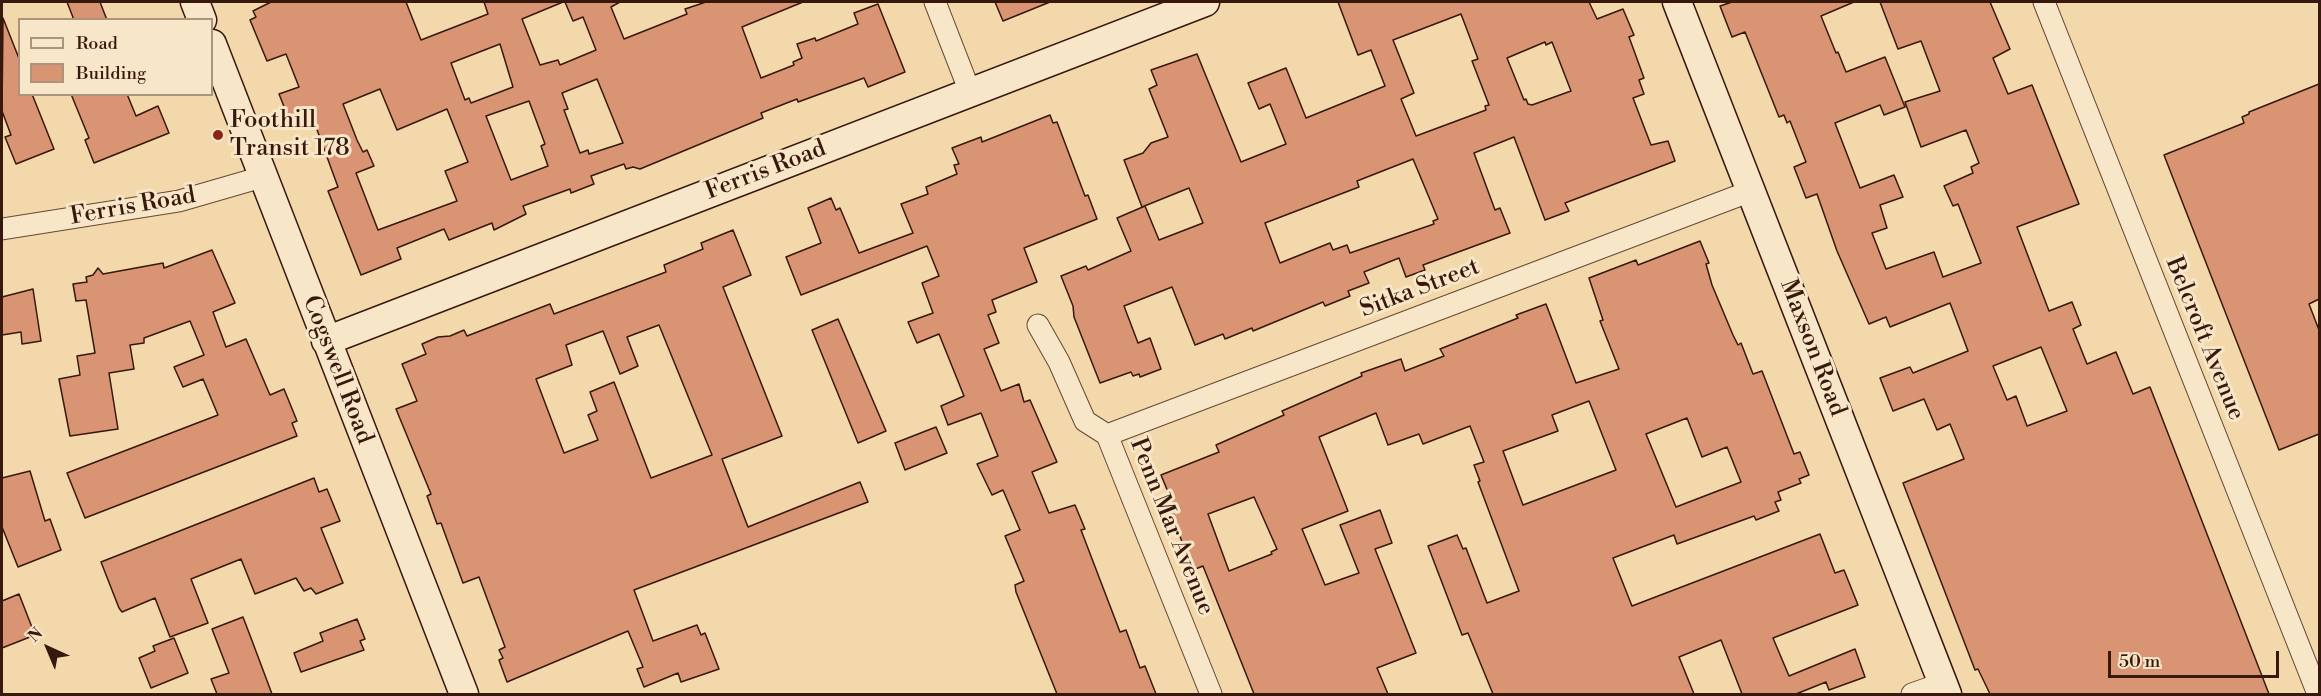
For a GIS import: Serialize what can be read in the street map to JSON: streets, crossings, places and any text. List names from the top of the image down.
{
  "streets": {
    "street": [
      "Ferris Road",
      "Sitka Street",
      "Belcroft Avenue",
      "Maxson Road",
      "Cogswell Road",
      "Penn Mar Avenue"
    ]
  },
  "crossings": [
    ["Ferris Road", "Cogswell Road"],
    ["Sitka Street", "Maxson Road"],
    ["Sitka Street", "Penn Mar Avenue"]
  ],
  "places": ["Foothill Transit 178"],
  "legend": ["Road", "Building"],
  "scale_bar": "50 m",
  "north": "top left"
}
